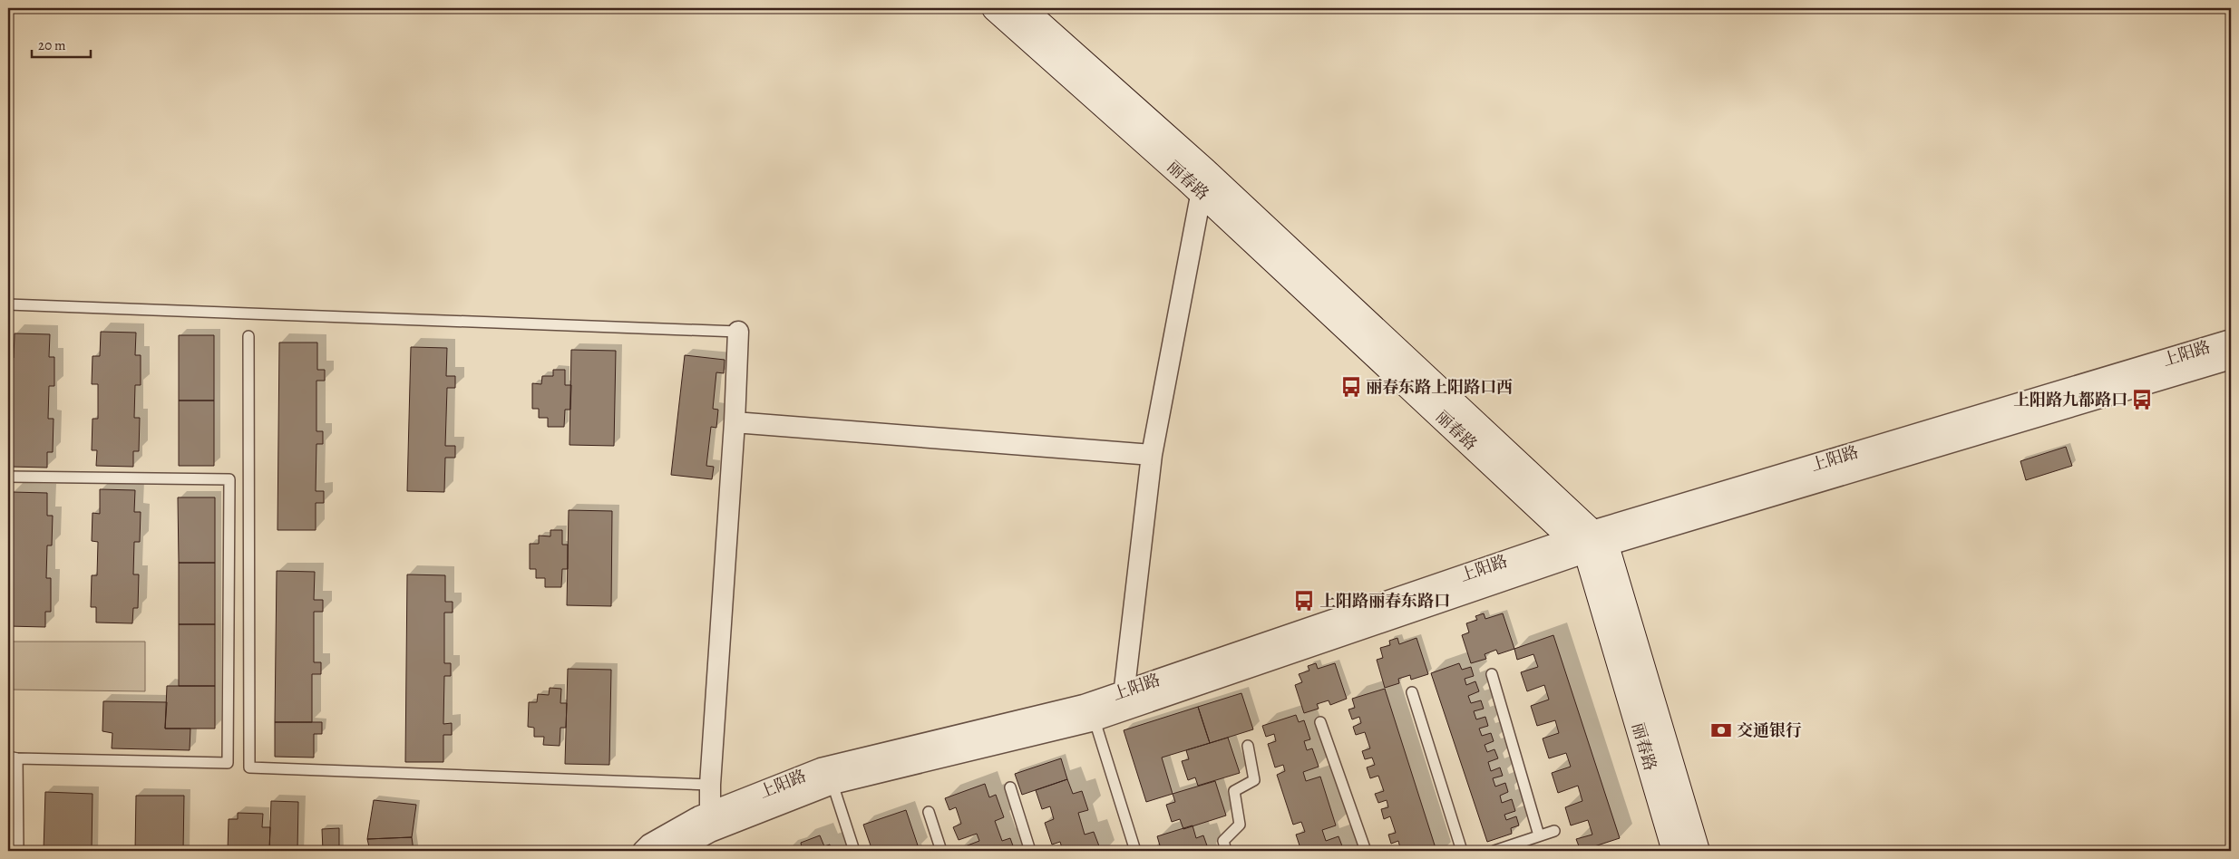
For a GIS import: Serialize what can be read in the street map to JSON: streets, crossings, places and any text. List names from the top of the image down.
{
  "streets": {
    "main road": ["丽春路"],
    "street": ["上阳路"]
  },
  "crossings": [
    ["丽春路", "上阳路"]
  ],
  "places": {
    "bus stop": ["丽春东路上阳路口西", "上阳路九都路口", "上阳路丽春东路口"],
    "bank": ["交通银行"]
  },
  "scale_bar": "20 m"
}
